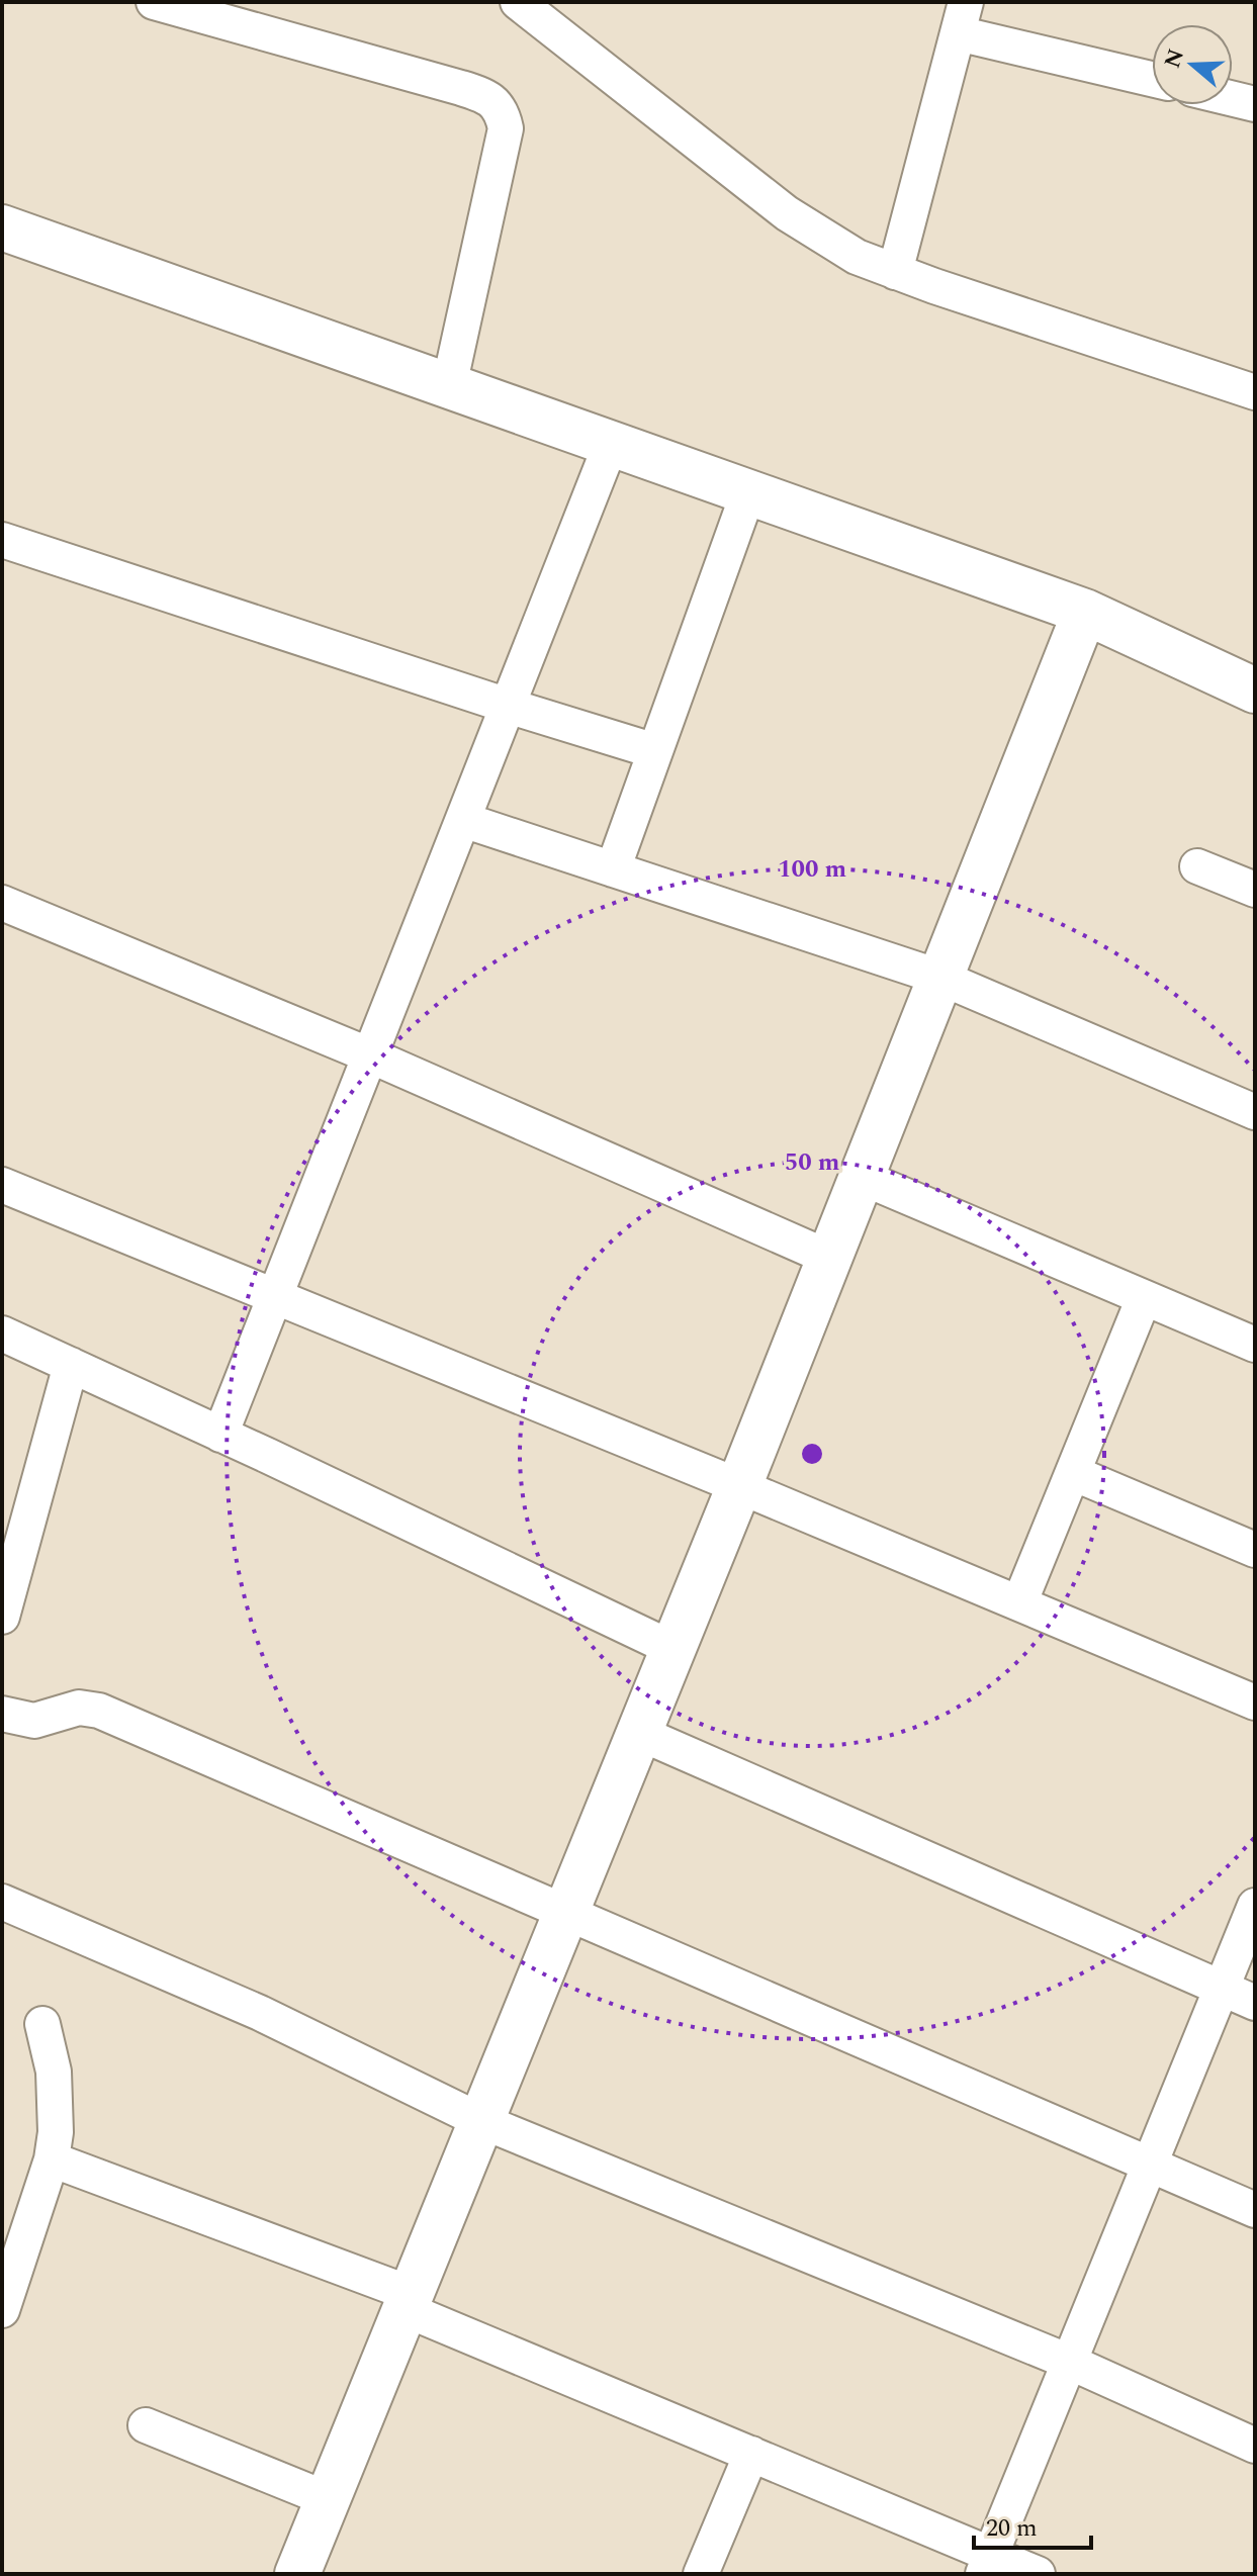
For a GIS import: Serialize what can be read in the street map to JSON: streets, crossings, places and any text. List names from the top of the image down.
{
  "scale_bar": "20 m",
  "north": "left",
  "rings": ["100 m", "50 m"]
}
